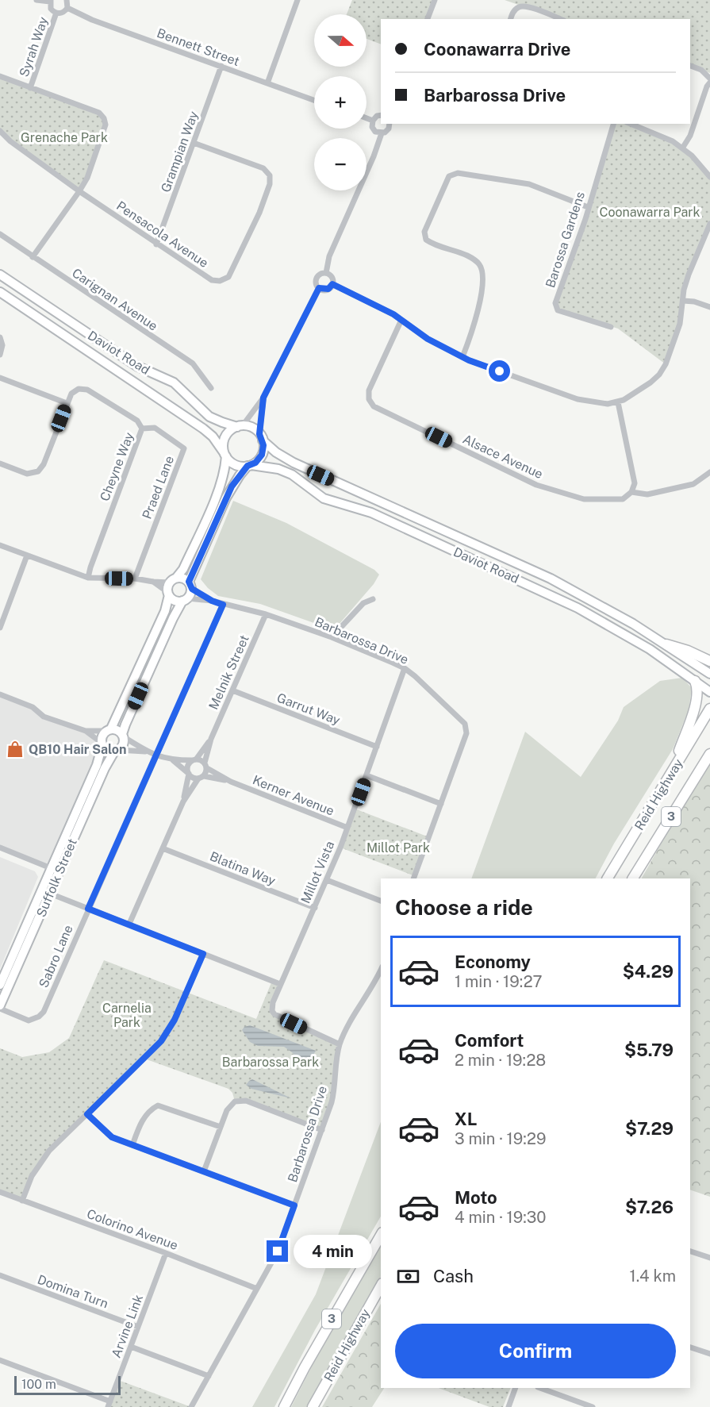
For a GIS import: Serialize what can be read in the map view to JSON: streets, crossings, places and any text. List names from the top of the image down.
{
  "streets": {
    "highway": ["Reid Highway", "3"],
    "street": [
      "Syrah Way",
      "Bennett Street",
      "Grampian Way",
      "Pensacola Avenue",
      "Barossa Gardens",
      "Carignan Avenue",
      "Daviot Road",
      "Alsace Avenue",
      "Cheyne Way",
      "Praed Lane",
      "Barbarossa Drive",
      "Melnik Street",
      "Garrut Way",
      "Kerner Avenue",
      "Blatina Way",
      "Millot Vista",
      "Suffolk Street",
      "Sabro Lane",
      "Colorino Avenue",
      "Domina Turn",
      "Arvine Link"
    ]
  },
  "crossings": [
    ["Bennett Street", "Grampian Way"],
    ["Grampian Way", "Pensacola Avenue"],
    ["Cheyne Way", "Praed Lane"],
    ["Barbarossa Drive", "Melnik Street"],
    ["Barbarossa Drive", "Millot Vista"],
    ["Barbarossa Drive", "Sabro Lane"],
    ["Barbarossa Drive", "Colorino Avenue"],
    ["Melnik Street", "Garrut Way"],
    ["Melnik Street", "Kerner Avenue"],
    ["Garrut Way", "Millot Vista"],
    ["Kerner Avenue", "Millot Vista"],
    ["Blatina Way", "Millot Vista"],
    ["Suffolk Street", "Sabro Lane"],
    ["Colorino Avenue", "Arvine Link"],
    ["Domina Turn", "Arvine Link"]
  ],
  "parks": [
    "Grenache Park",
    "Coonawarra Park",
    "Millot Park",
    "Carnelia Park",
    "Barbarossa Park"
  ],
  "places": {
    "shop": ["QB10 Hair Salon"]
  },
  "scale_bar": "100 m",
  "north": "right",
  "page": {
    "map_buttons": ["+", "−"],
    "banner": ["Coonawarra Drive", "Barbarossa Drive"],
    "heading": "Choose a ride",
    "list": [
      {
        "name": "Economy",
        "note": "1 min · 19:27",
        "value": "$4.29"
      },
      {
        "name": "Comfort",
        "note": "2 min · 19:28",
        "value": "$5.79"
      },
      {
        "name": "XL",
        "note": "3 min · 19:29",
        "value": "$7.29"
      },
      {
        "name": "Moto",
        "note": "4 min · 19:30",
        "value": "$7.26"
      }
    ],
    "bubble": "4 min",
    "pay": ["Cash", "1.4 km"],
    "buttons": "Confirm",
    "scale": "100 m"
  }
}
